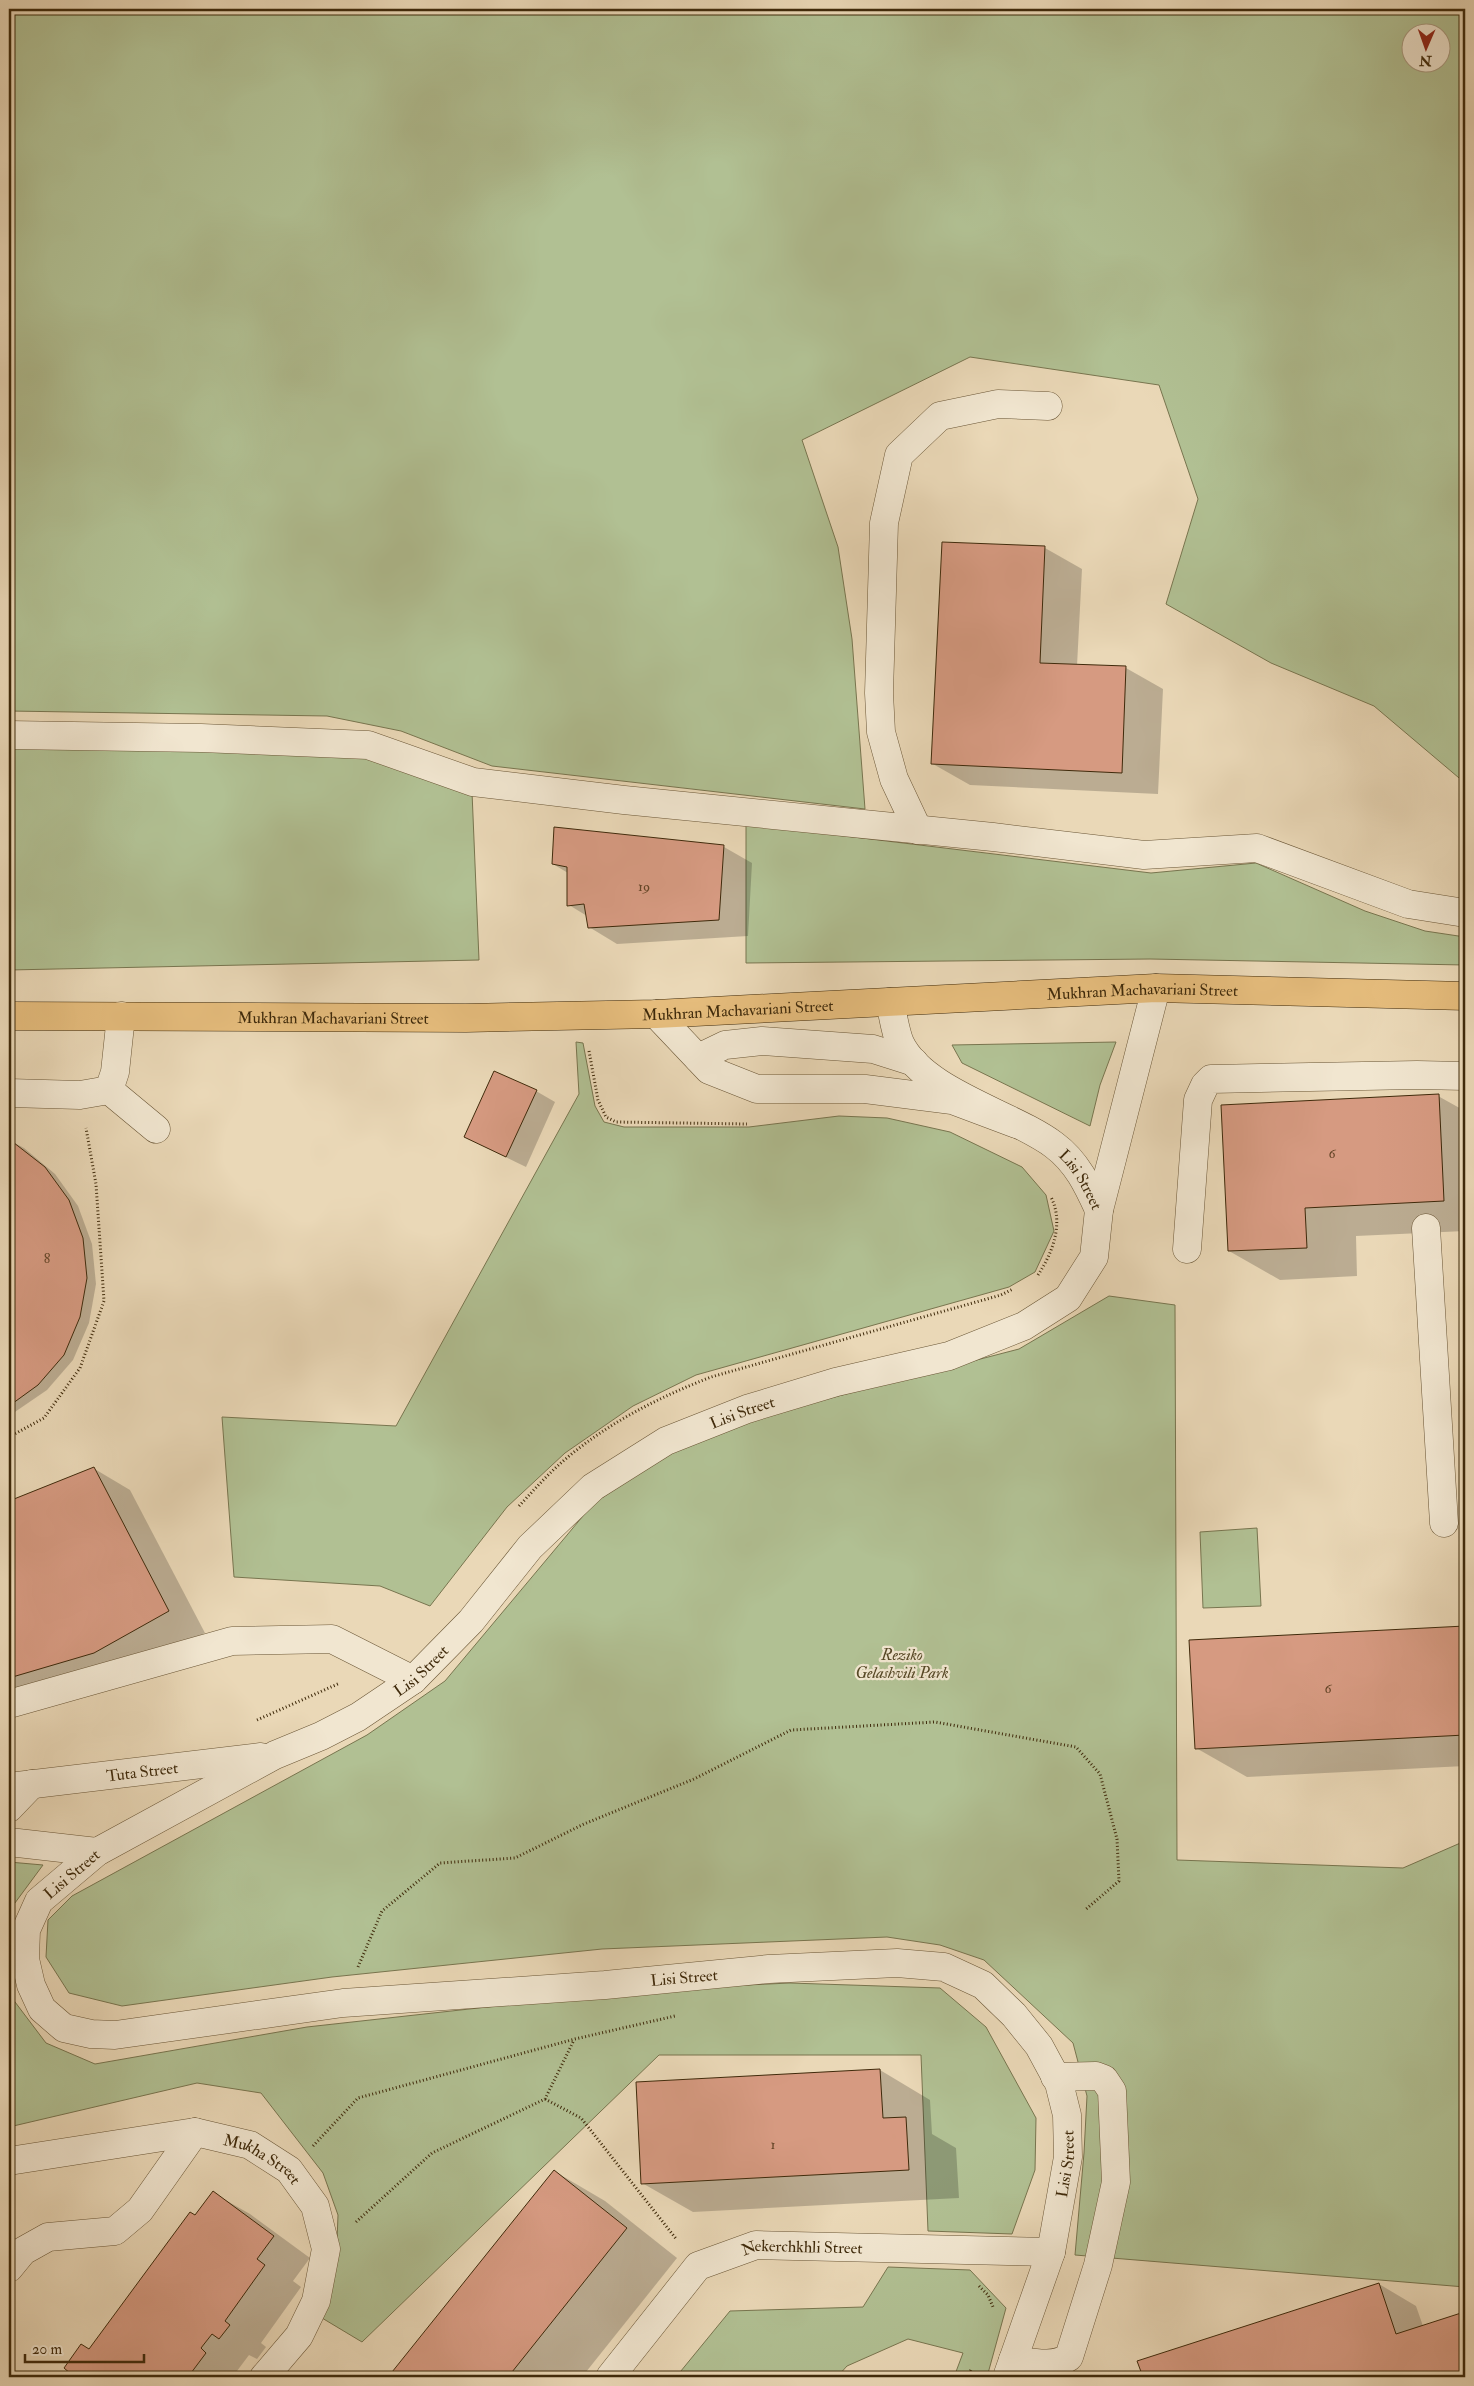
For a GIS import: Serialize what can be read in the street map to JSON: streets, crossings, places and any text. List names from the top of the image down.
{
  "streets": {
    "main road": ["Mukhran Machavariani Street"],
    "street": [
      "Lisi Street",
      "Tuta Street",
      "Mukha Street",
      "Nekerchkhli Street"
    ]
  },
  "crossings": [
    ["Mukhran Machavariani Street", "Lisi Street"],
    ["Lisi Street", "Tuta Street"],
    ["Lisi Street", "Nekerchkhli Street"]
  ],
  "parks": ["Reziko Gelashvili Park"],
  "house_numbers": [
    "19",
    "6",
    "8",
    "6",
    "1"
  ],
  "scale_bar": "20 m",
  "north": "bottom"
}
